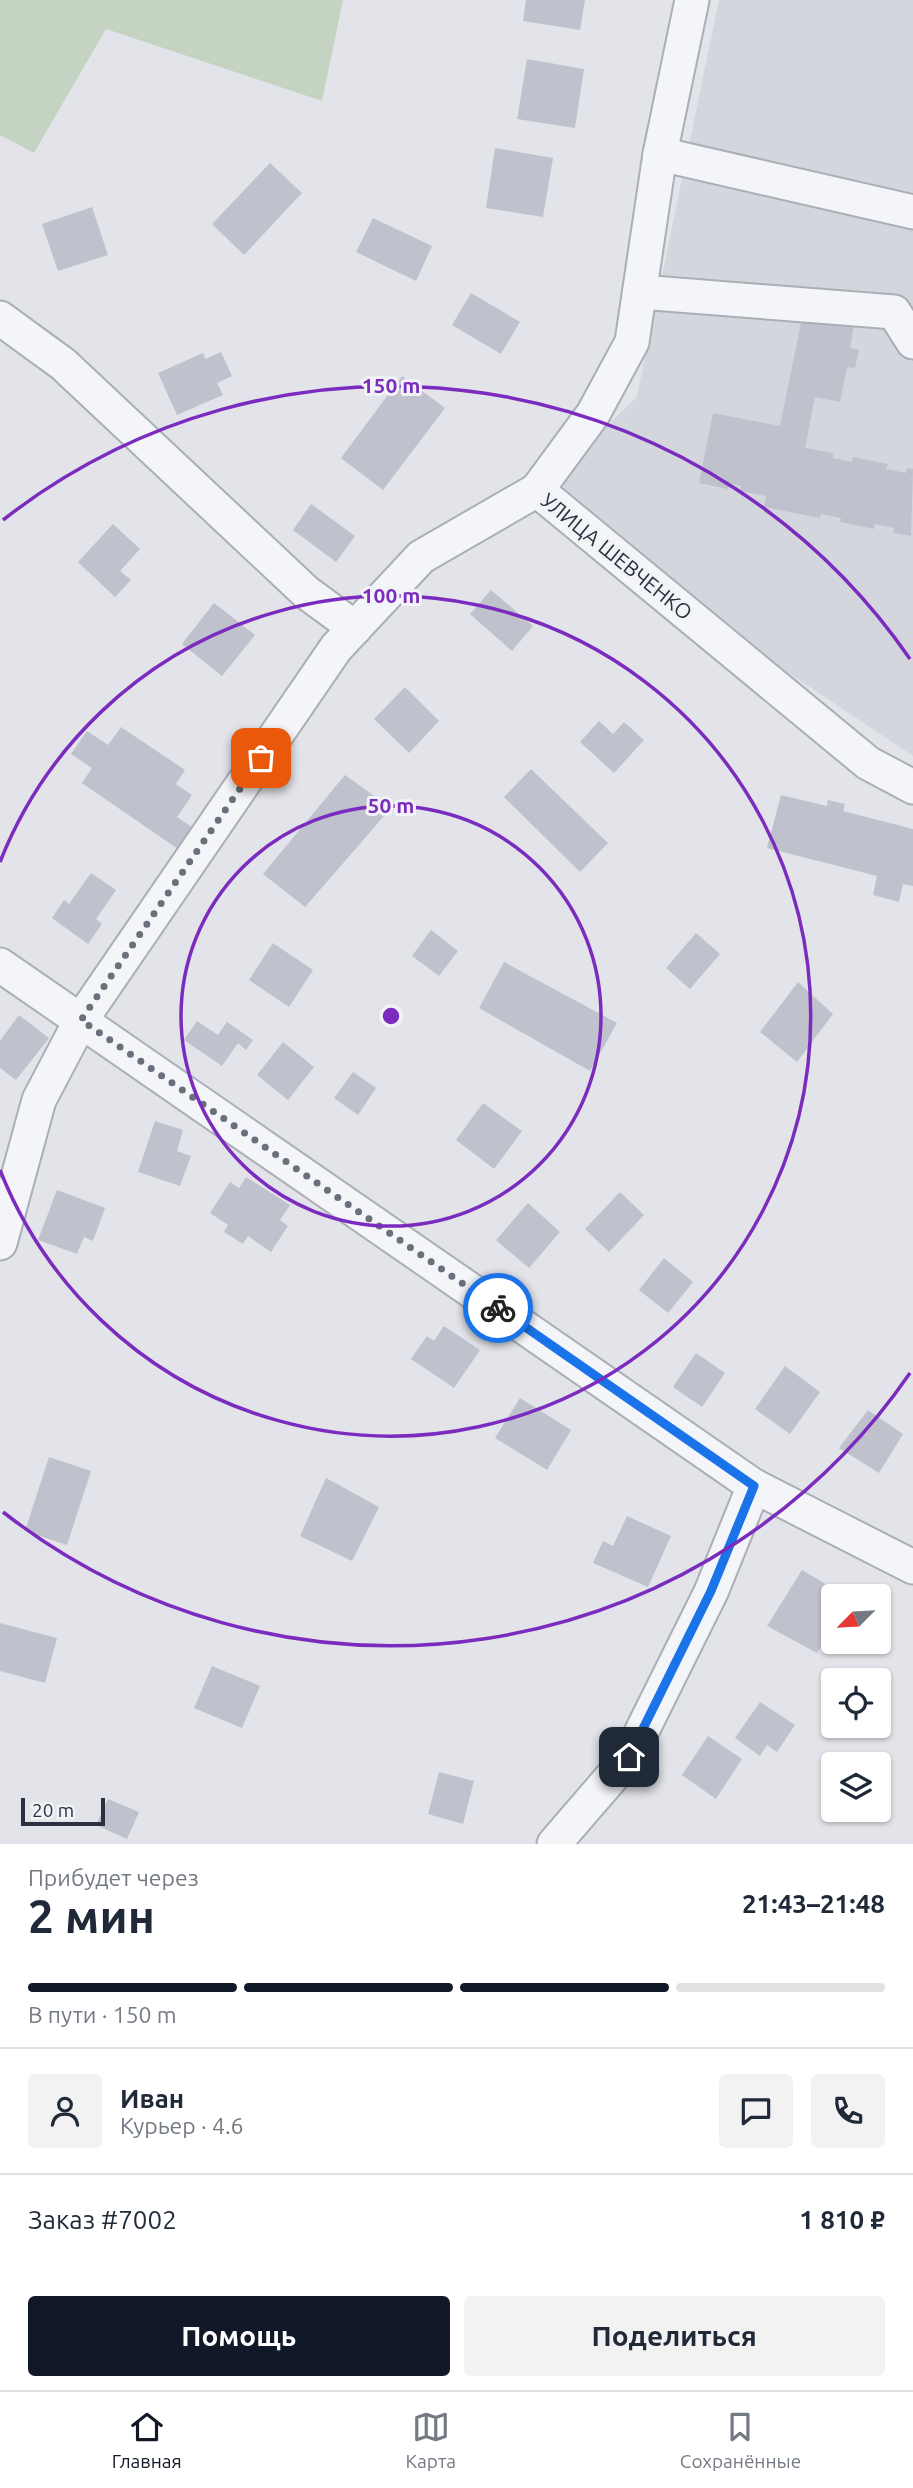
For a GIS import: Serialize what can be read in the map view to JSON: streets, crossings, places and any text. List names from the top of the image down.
{
  "streets": {
    "street": ["УЛИЦА ШЕВЧЕНКО"]
  },
  "scale_bar": "20 m",
  "north": "bottom left",
  "page": {
    "scale": "20 m",
    "heading": ["2 мин", "Прибудет через", "21:43–21:48"],
    "panel": [
      "Иван",
      "Курьер · 4.6",
      "Заказ #7002",
      "1 810 ₽"
    ],
    "bar": "В пути · 150 m",
    "buttons": ["Помощь", "Поделиться"],
    "tabs": ["Главная", "Карта", "Сохранённые"]
  },
  "rings": ["150 m", "100 m", "50 m"]
}
